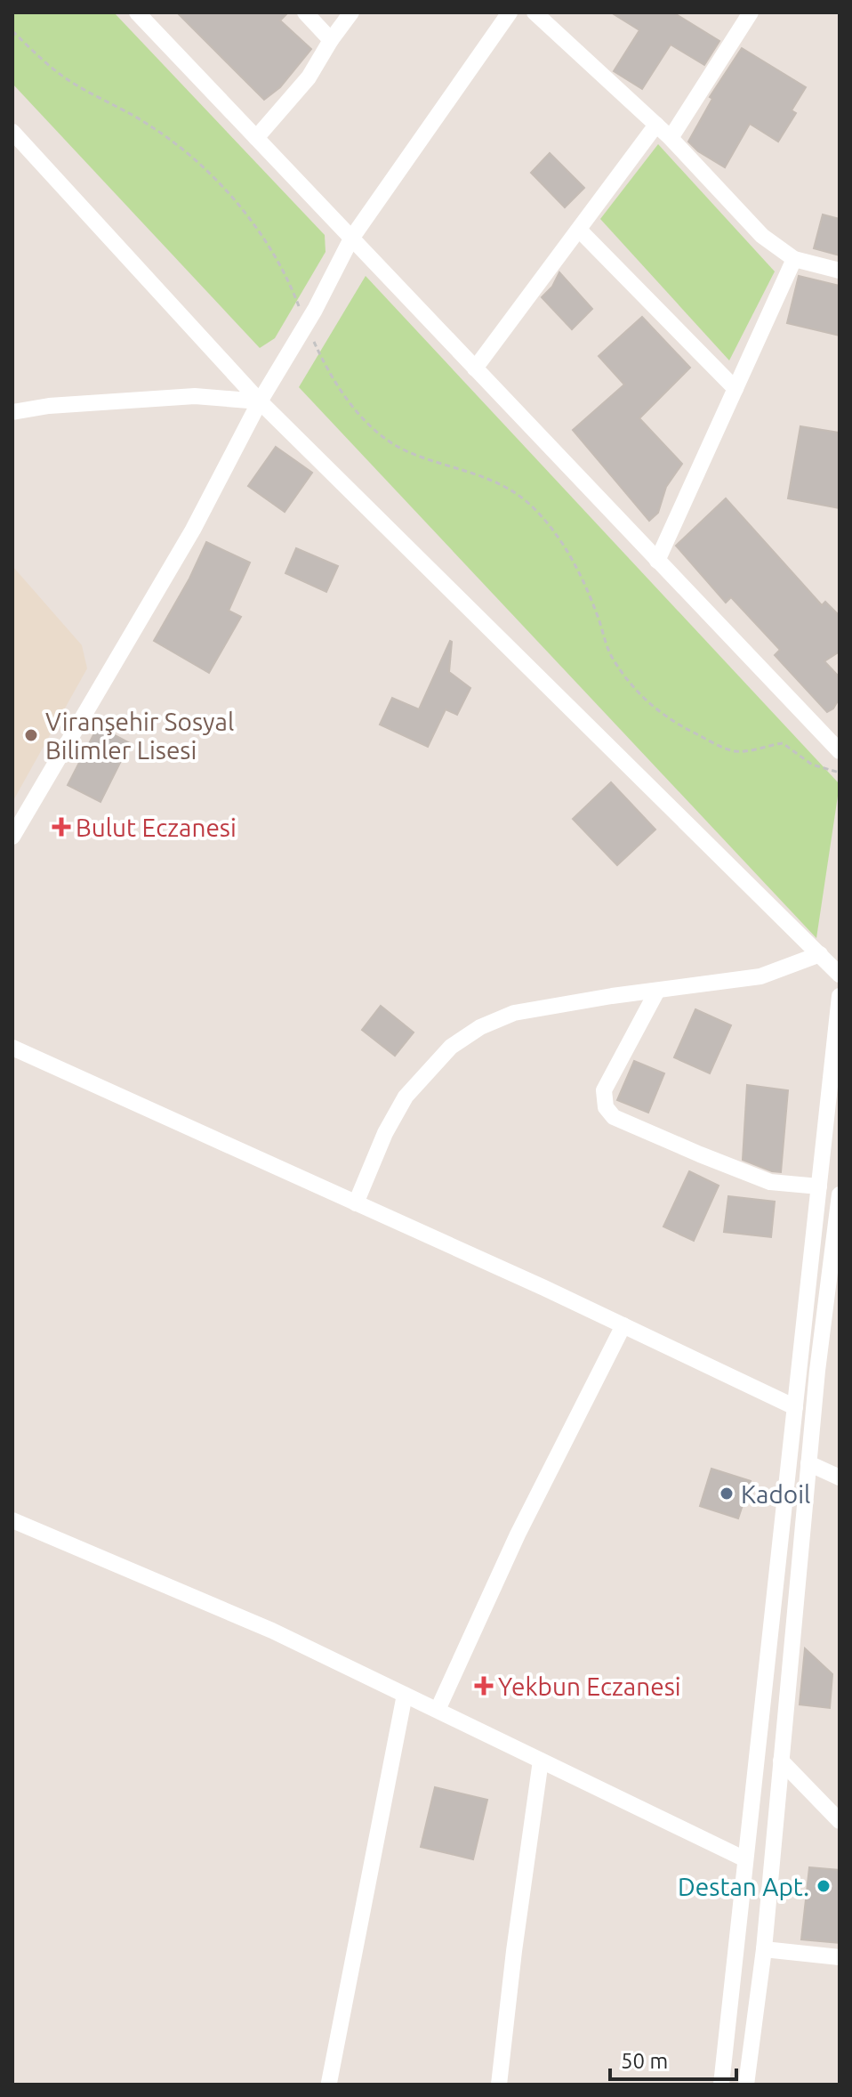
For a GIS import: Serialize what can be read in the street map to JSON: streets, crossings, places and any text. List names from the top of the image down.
{
  "places": {
    "other": ["Viranşehir Sosyal Bilimler Lisesi", "Kadoil", "Destan Apt."],
    "health": ["Bulut Eczanesi", "Yekbun Eczanesi"]
  },
  "scale_bar": "50 m"
}
